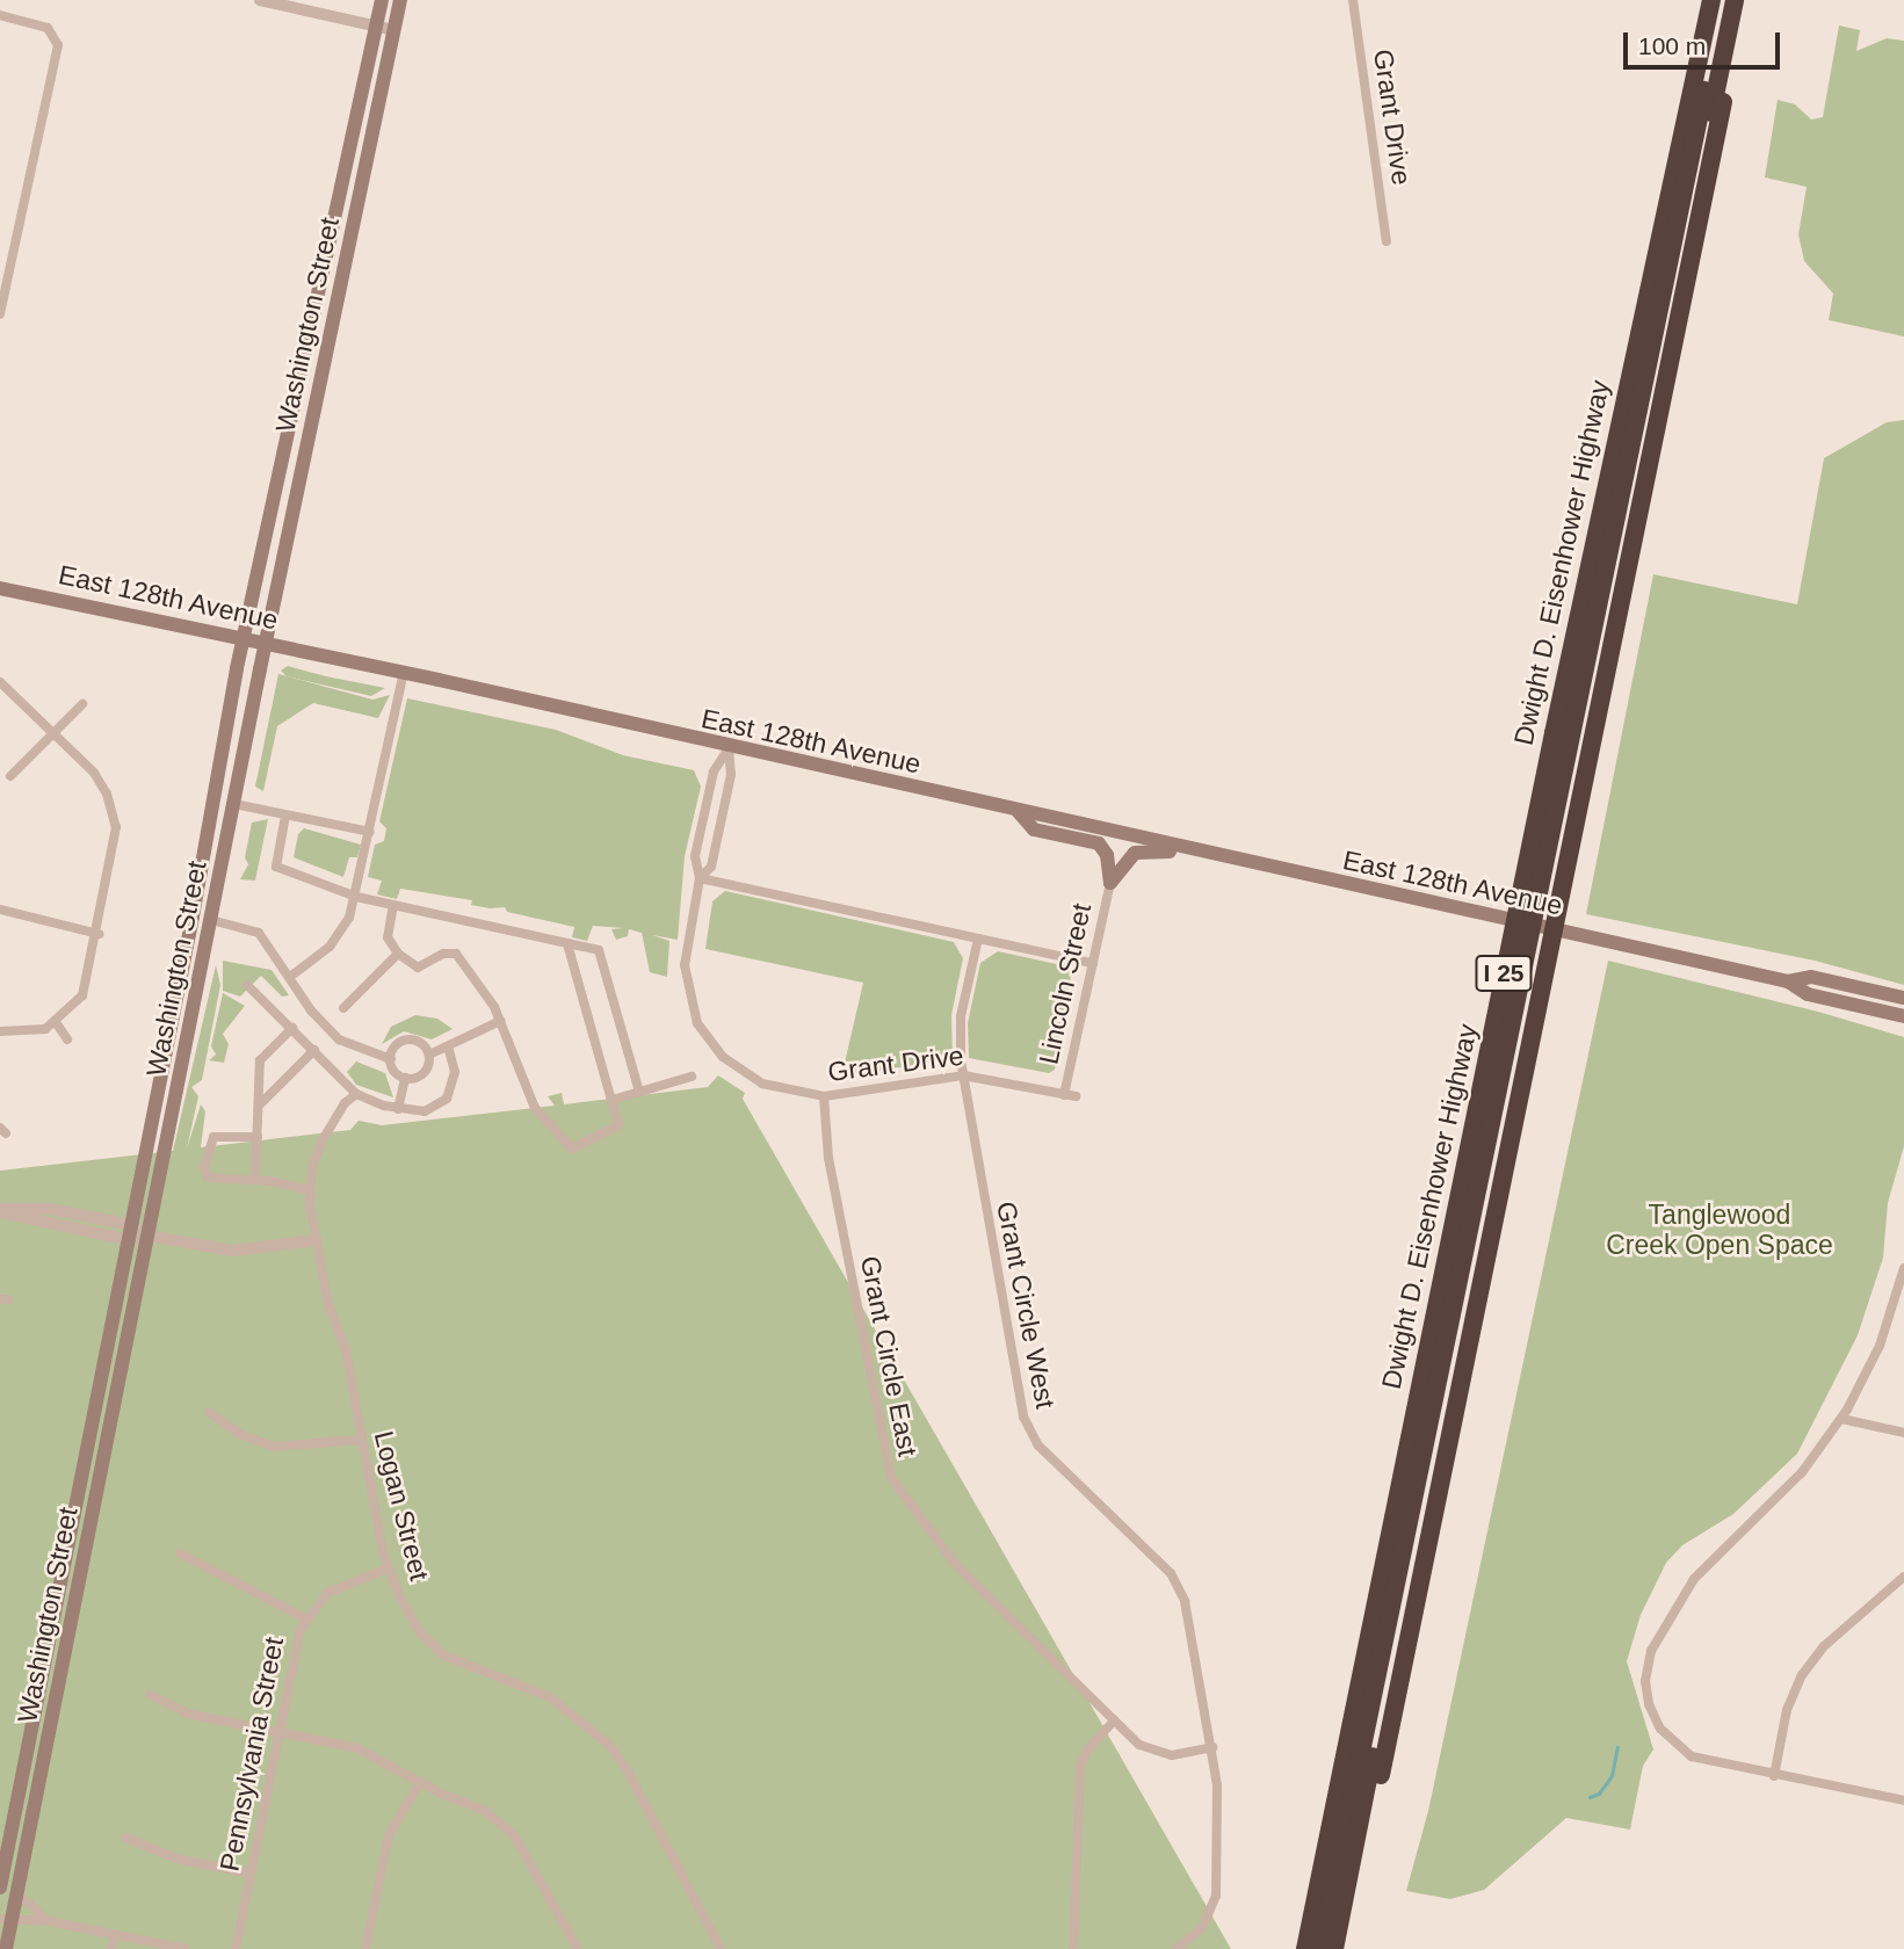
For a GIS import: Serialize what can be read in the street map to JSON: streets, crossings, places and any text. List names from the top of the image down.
{
  "streets": {
    "highway": ["Dwight D. Eisenhower Highway", "I 25"],
    "main road": ["Washington Street", "East 128th Avenue"],
    "street": [
      "Grant Drive",
      "Lincoln Street",
      "Grant Circle West",
      "Grant Circle East",
      "Logan Street",
      "Pennsylvania Street"
    ]
  },
  "crossings": [
    ["Grant Drive", "East 128th Avenue"],
    ["Grant Drive", "Lincoln Street"],
    ["Grant Drive", "Grant Circle West"],
    ["Grant Drive", "Grant Circle East"],
    ["Washington Street", "East 128th Avenue"],
    ["Grant Circle West", "Grant Circle East"],
    ["Logan Street", "Pennsylvania Street"]
  ],
  "parks": ["Tanglewood Creek Open Space"],
  "scale_bar": "100 m"
}
